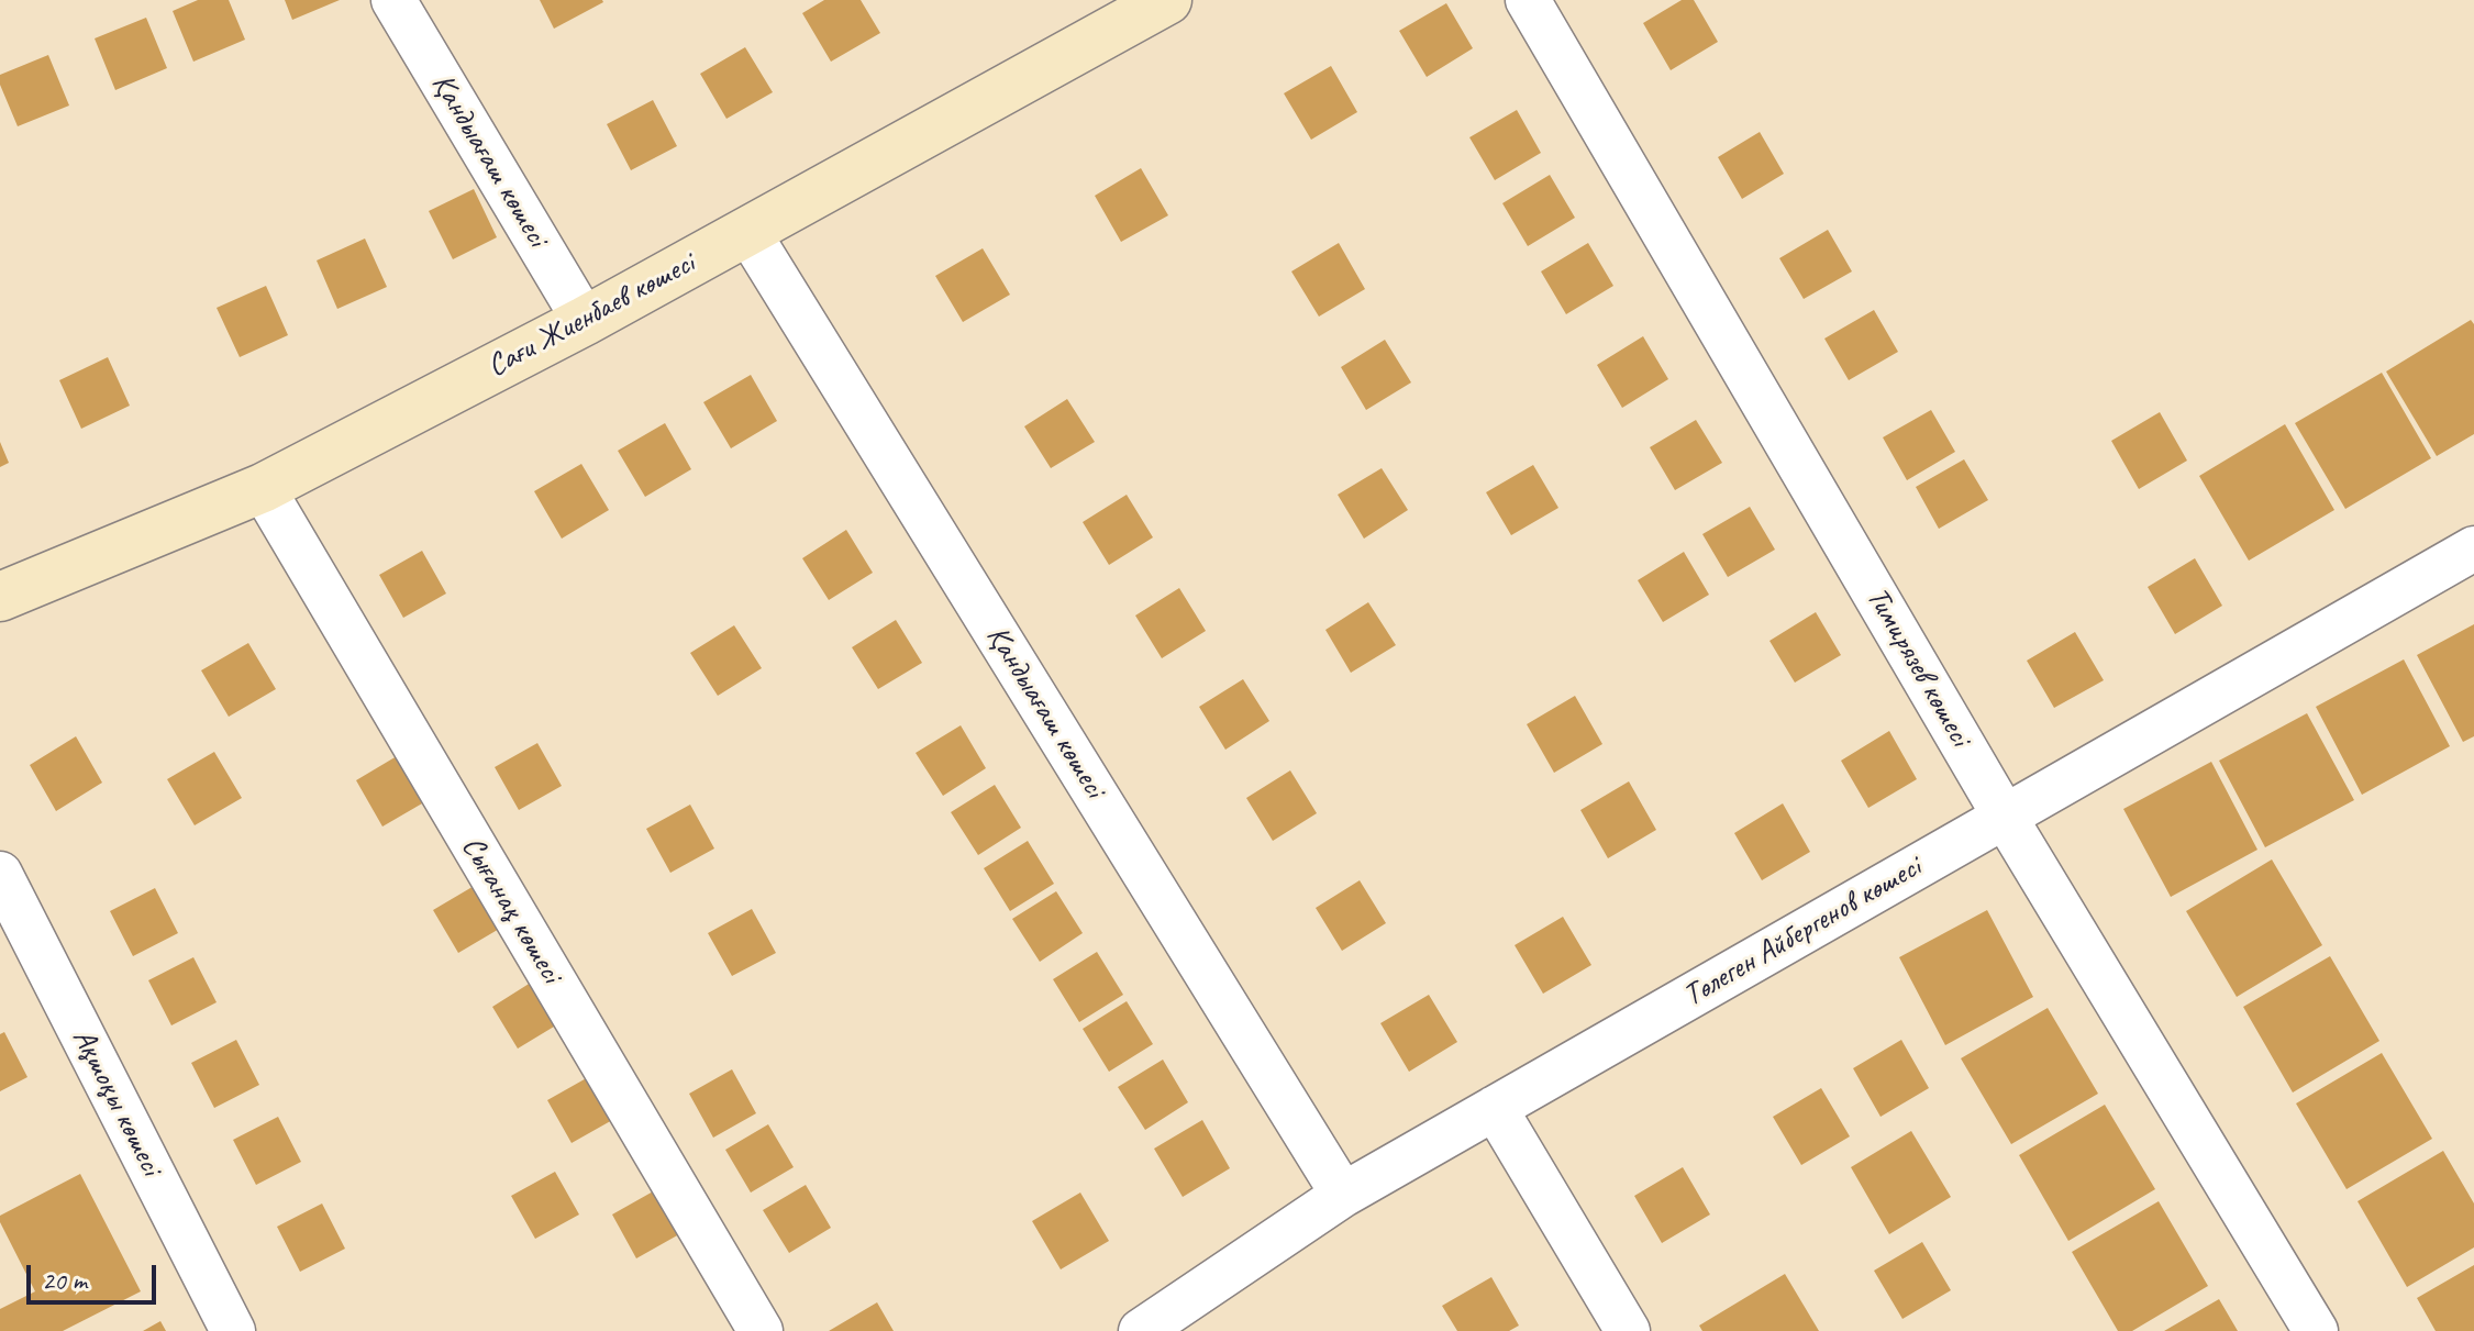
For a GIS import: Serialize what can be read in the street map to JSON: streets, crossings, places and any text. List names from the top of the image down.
{
  "streets": {
    "main road": ["Сағи Жиенбаев көшесі"],
    "street": [
      "Қандыағаш көшесі",
      "Тимирязев көшесі",
      "Сығанақ көшесі",
      "Төлеген Айбергенов көшесі",
      "Ақшоқы көшесі"
    ]
  },
  "crossings": [
    ["Қандыағаш көшесі", "Сағи Жиенбаев көшесі"],
    ["Қандыағаш көшесі", "Төлеген Айбергенов көшесі"],
    ["Сағи Жиенбаев көшесі", "Сығанақ көшесі"],
    ["Тимирязев көшесі", "Төлеген Айбергенов көшесі"]
  ],
  "scale_bar": "20 m"
}
